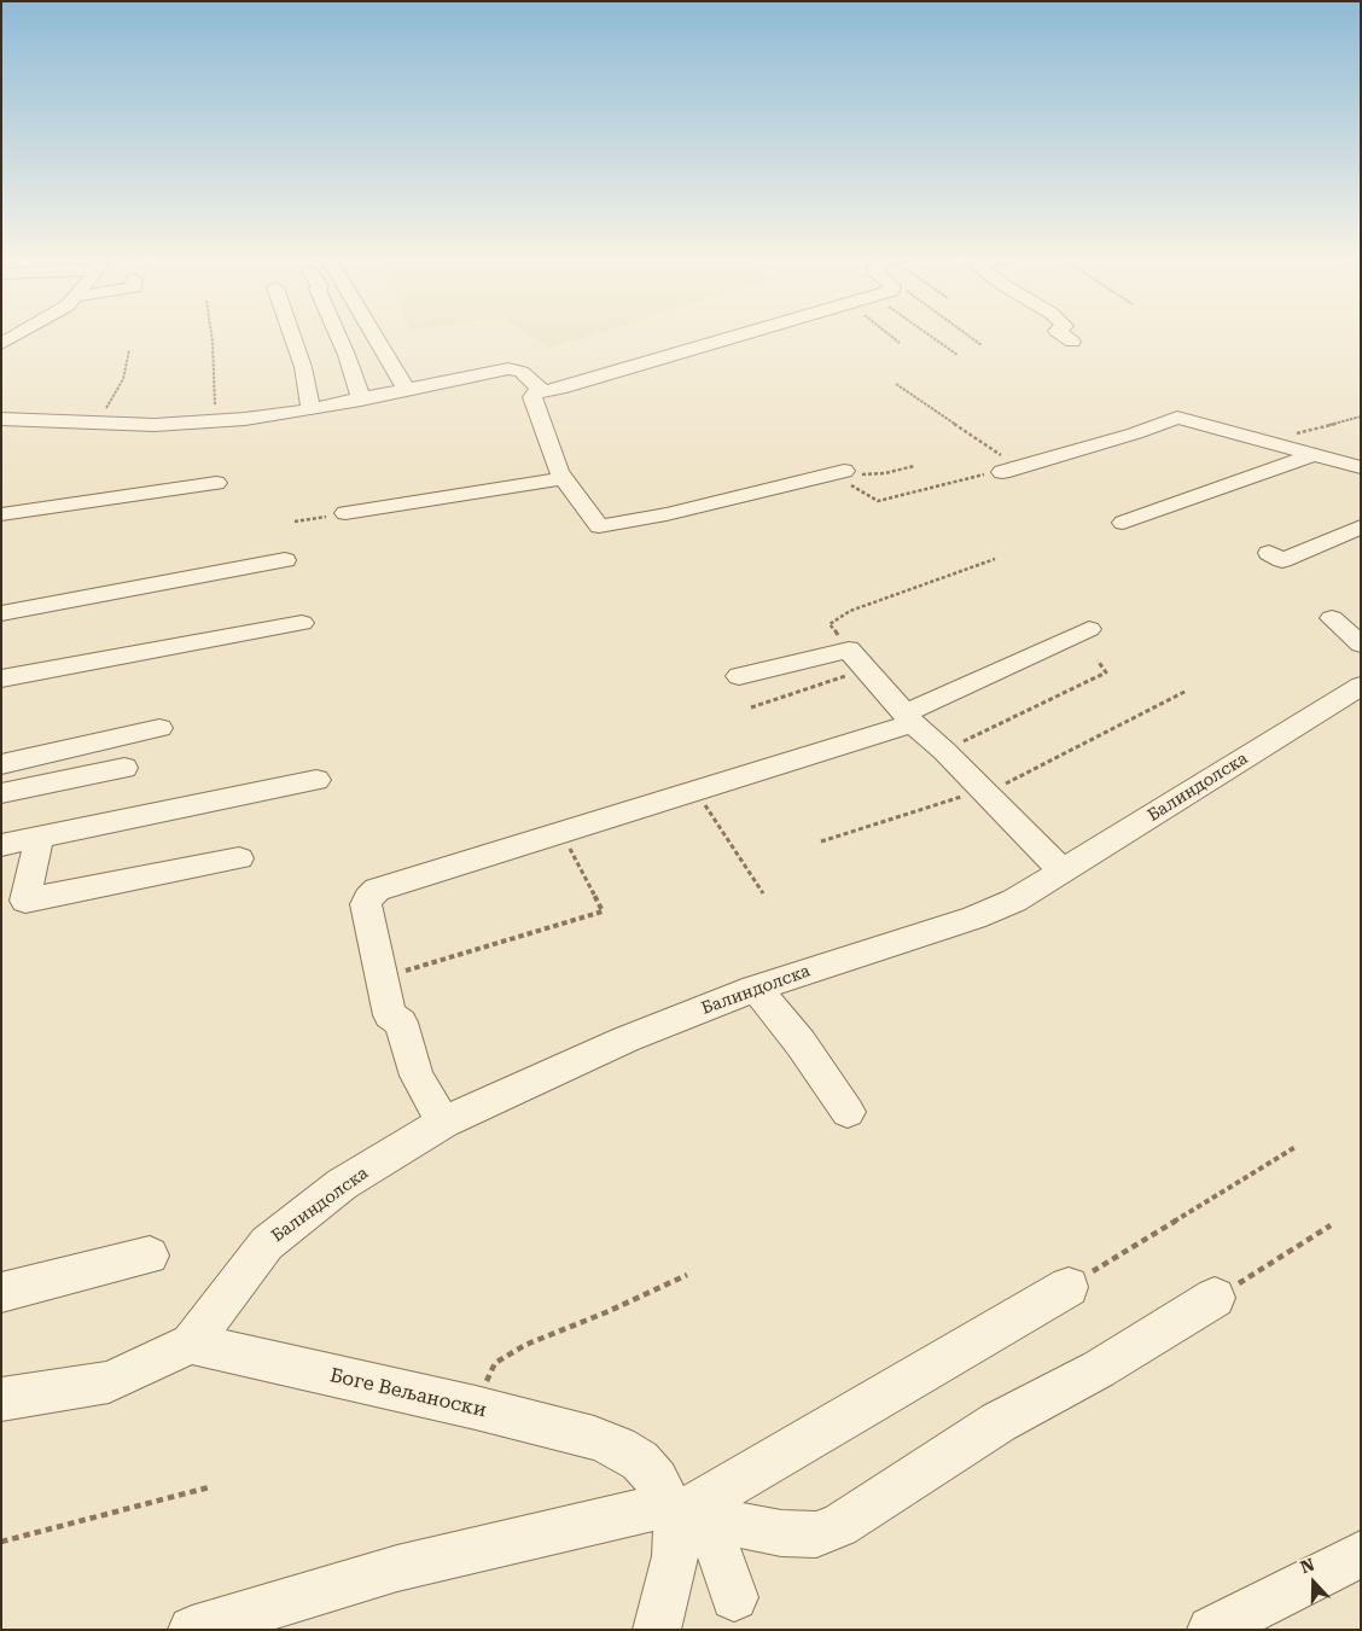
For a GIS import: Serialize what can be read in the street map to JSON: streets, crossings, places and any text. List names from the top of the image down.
{
  "streets": {
    "street": ["Балиндолска", "Боге Вељаноски"]
  },
  "crossings": [
    ["Балиндолска", "Боге Вељаноски"]
  ],
  "north": "top"
}
